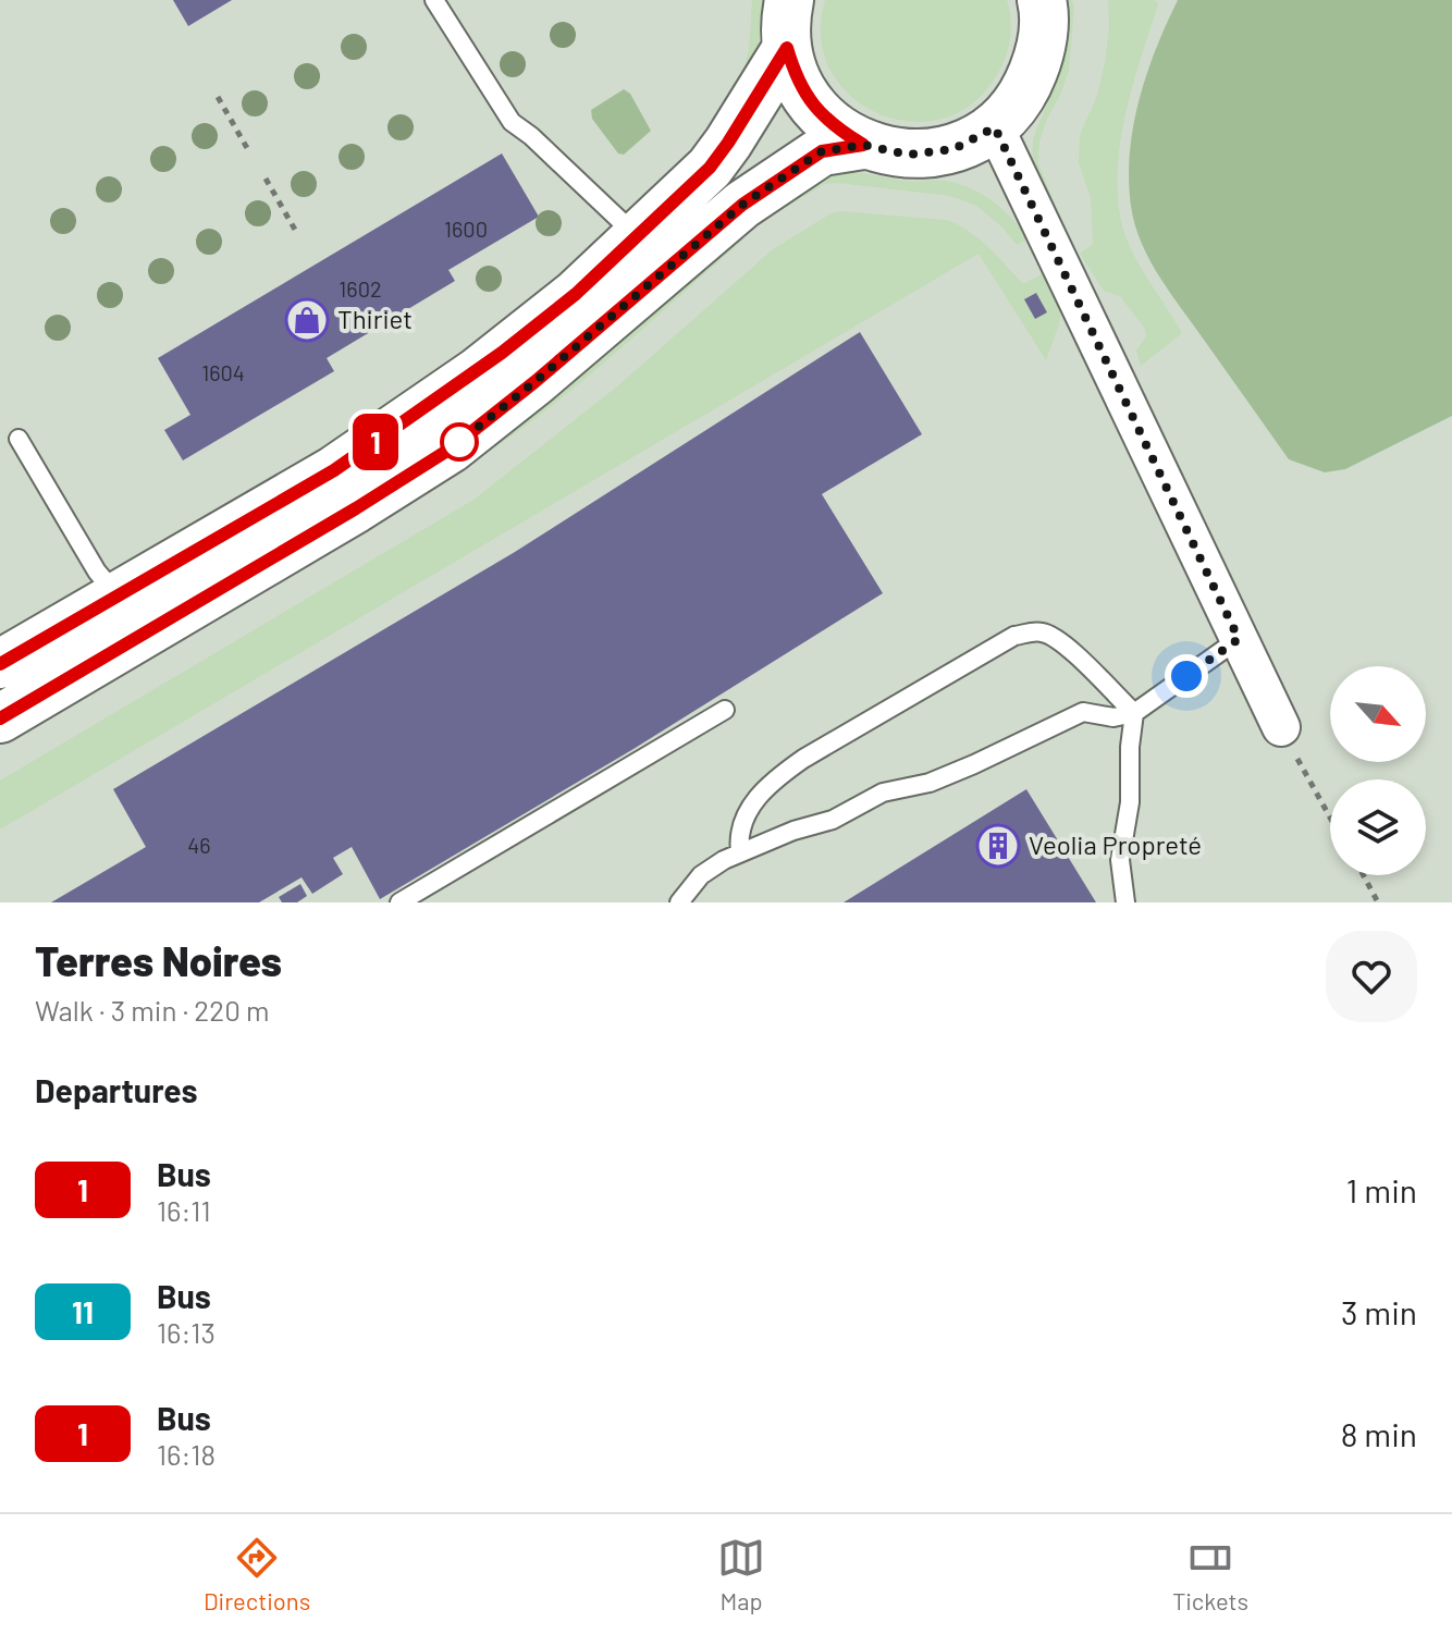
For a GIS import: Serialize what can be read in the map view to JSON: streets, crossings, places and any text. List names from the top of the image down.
{
  "places": {
    "shop": ["Thiriet"],
    "building": ["Veolia Propreté"]
  },
  "lines": ["bus line 1"],
  "house_numbers": [
    "1600",
    "1602",
    "1604",
    "46"
  ],
  "north": "bottom right",
  "page": {
    "on_map": "1",
    "heading": [
      ["Terres Noires", "Walk · 3 min · 220 m"],
      "Departures"
    ],
    "list": [
      {
        "mark": "1",
        "name": "Bus",
        "note": "16:11",
        "value": "1 min"
      },
      {
        "mark": "11",
        "name": "Bus",
        "note": "16:13",
        "value": "3 min"
      },
      {
        "mark": "1",
        "name": "Bus",
        "note": "16:18",
        "value": "8 min"
      }
    ],
    "tabs": ["Directions", "Map", "Tickets"]
  }
}
